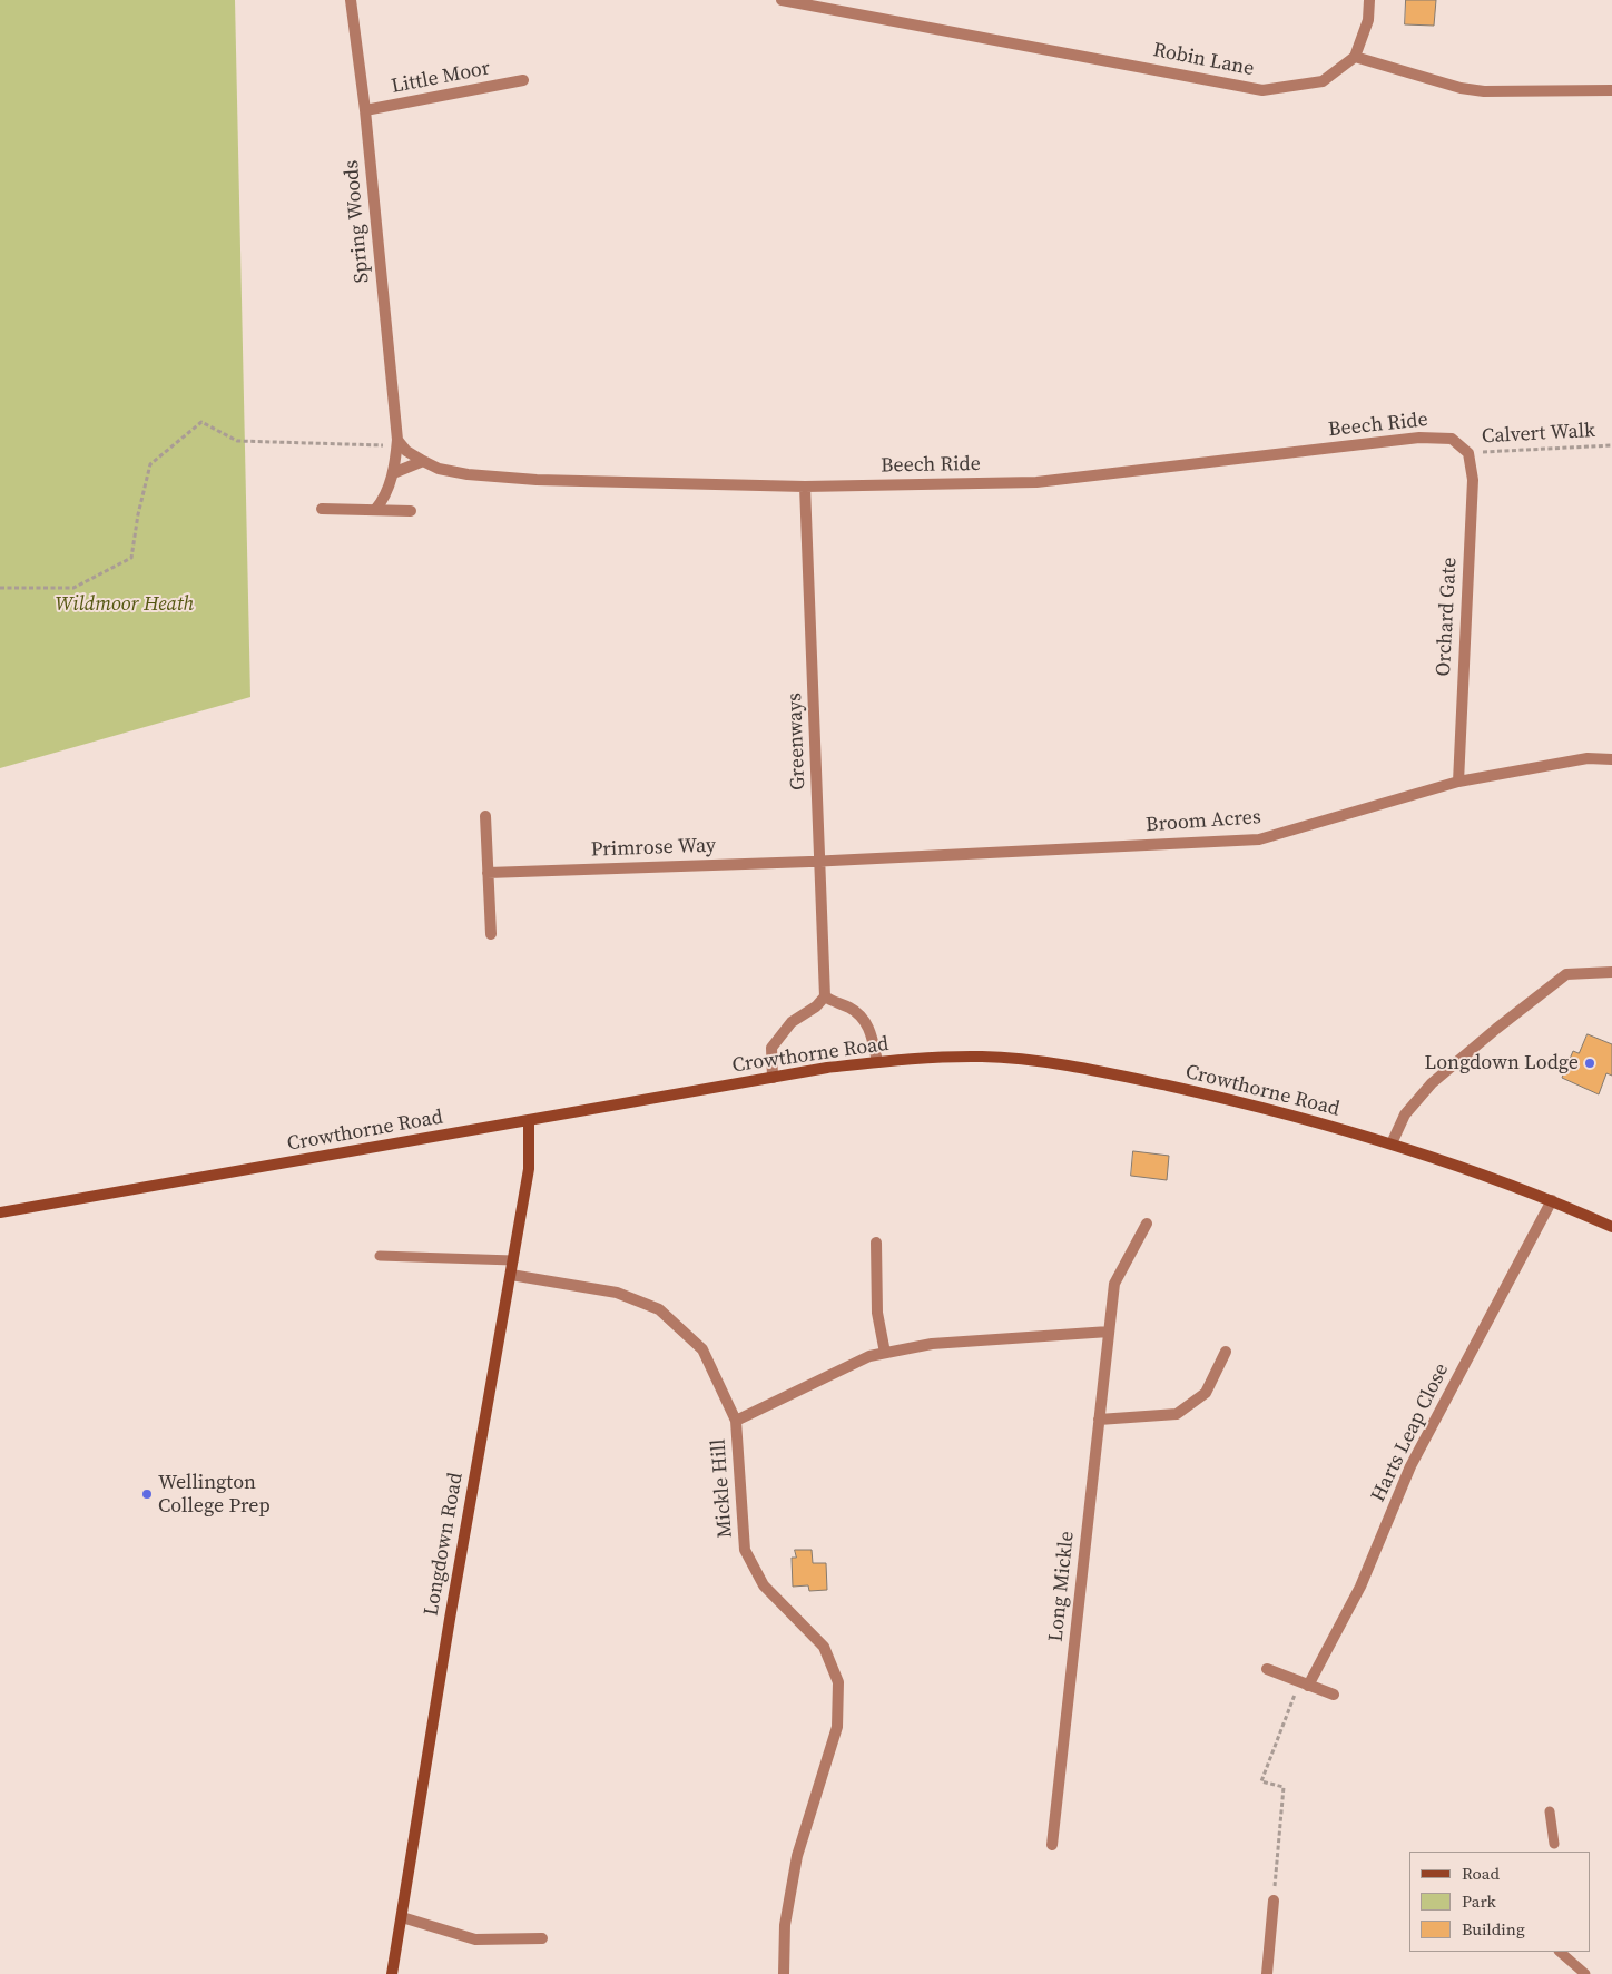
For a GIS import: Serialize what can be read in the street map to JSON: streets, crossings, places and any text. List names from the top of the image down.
{
  "streets": {
    "street": [
      "Robin Lane",
      "Little Moor",
      "Spring Woods",
      "Beech Ride",
      "Orchard Gate",
      "Greenways",
      "Broom Acres",
      "Primrose Way",
      "Crowthorne Road",
      "Harts Leap Close",
      "Mickle Hill",
      "Longdown Road",
      "Long Mickle"
    ],
    "path": ["Calvert Walk"]
  },
  "crossings": [
    ["Little Moor", "Spring Woods"],
    ["Spring Woods", "Beech Ride"],
    ["Beech Ride", "Calvert Walk"],
    ["Beech Ride", "Orchard Gate"],
    ["Beech Ride", "Greenways"],
    ["Calvert Walk", "Orchard Gate"],
    ["Orchard Gate", "Broom Acres"],
    ["Greenways", "Broom Acres"],
    ["Greenways", "Primrose Way"],
    ["Broom Acres", "Primrose Way"],
    ["Crowthorne Road", "Harts Leap Close"],
    ["Crowthorne Road", "Longdown Road"],
    ["Mickle Hill", "Longdown Road"]
  ],
  "parks": ["Wildmoor Heath"],
  "places": ["Longdown Lodge", "Wellington College Prep"],
  "legend": ["Road", "Park", "Building"]
}
